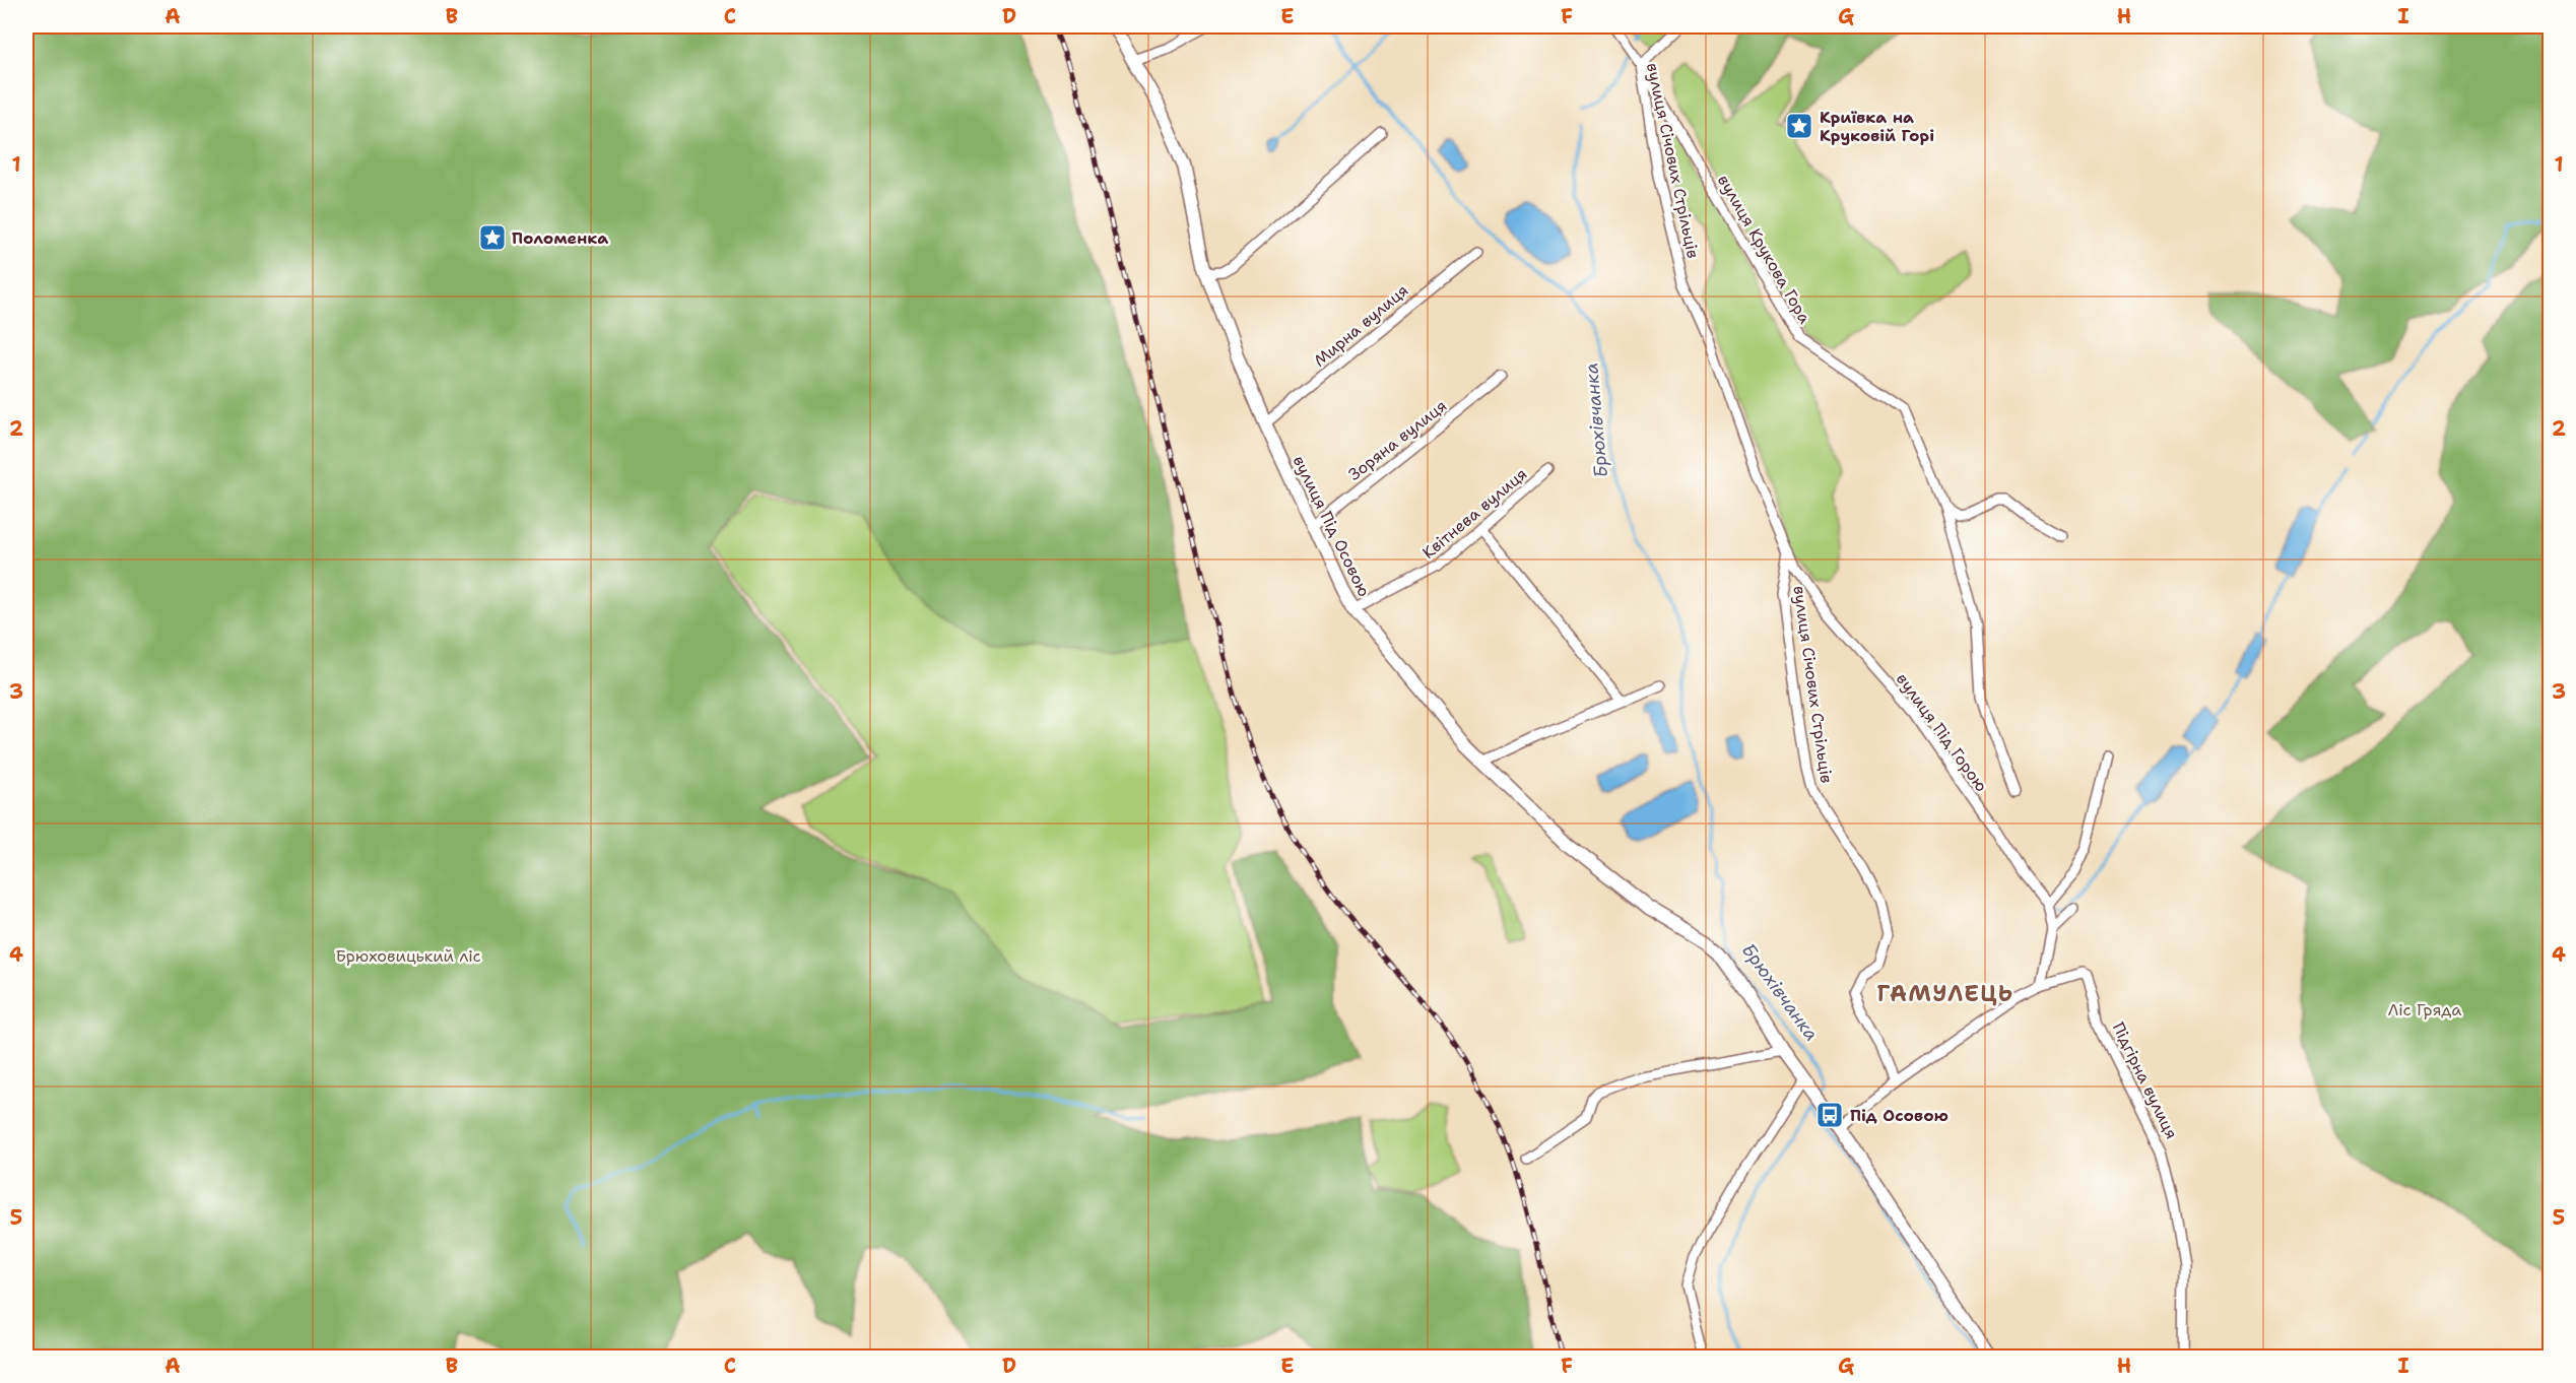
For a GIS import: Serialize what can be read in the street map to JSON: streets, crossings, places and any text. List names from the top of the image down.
{
  "streets": {
    "street": [
      "вулиця Січових Стрільців",
      "вулиця Крукова Гора",
      "Мирна вулиця",
      "Зоряна вулиця",
      "Квітнева вулиця",
      "вулиця Під Осовою",
      "вулиця Під Горою",
      "Підгірна вулиця"
    ]
  },
  "crossings": [
    ["вулиця Січових Стрільців", "вулиця Крукова Гора"],
    ["вулиця Січових Стрільців", "вулиця Під Горою"],
    ["Мирна вулиця", "вулиця Під Осовою"],
    ["Зоряна вулиця", "вулиця Під Осовою"],
    ["Квітнева вулиця", "вулиця Під Осовою"]
  ],
  "districts": ["ГАМУЛЕЦЬ"],
  "water": ["Брюхівчанка"],
  "parks": ["Брюховицький ліс", "Ліс Гряда"],
  "places": {
    "place": ["Криївка на Круковій Горі", "Поломенка"],
    "bus stop": ["Під Осовою"]
  },
  "grid": {
    "columns": [
      "A",
      "B",
      "C",
      "D",
      "E",
      "F",
      "G",
      "H",
      "I"
    ],
    "rows": [
      "1",
      "2",
      "3",
      "4",
      "5"
    ]
  }
}
